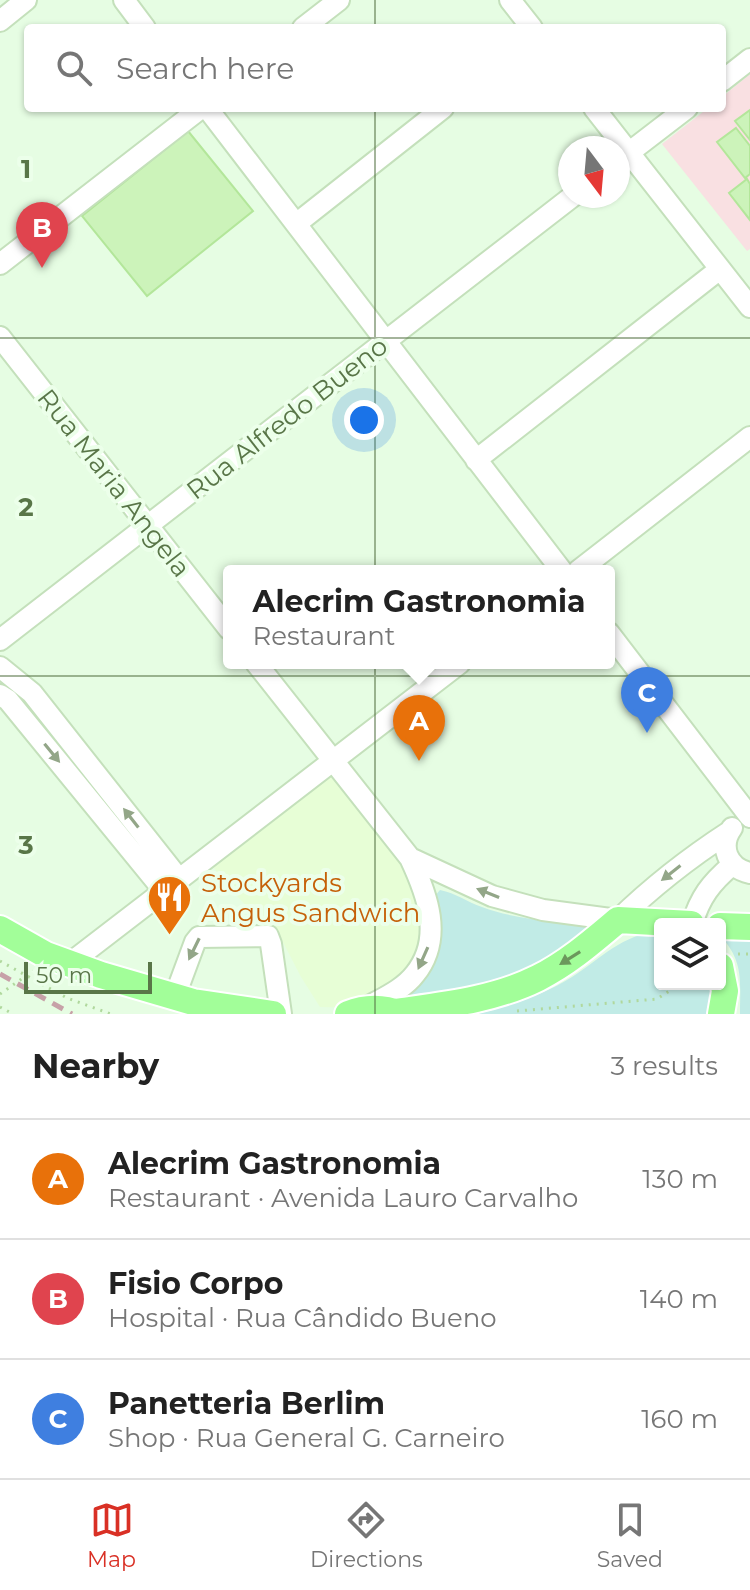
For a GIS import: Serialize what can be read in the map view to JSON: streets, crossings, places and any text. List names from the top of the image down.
{
  "streets": {
    "street": ["Rua Alfredo Bueno", "Rua Maria Angela"]
  },
  "crossings": [
    ["Rua Alfredo Bueno", "Rua Maria Angela"]
  ],
  "places": {
    "restaurant": ["Stockyards Angus Sandwich"]
  },
  "scale_bar": "50 m",
  "north": "bottom",
  "page": {
    "search": "Search here",
    "pins": ["B", "C", "A"],
    "popup": ["Alecrim Gastronomia", "Restaurant"],
    "scale": "50 m",
    "heading": ["Nearby", "3 results"],
    "list": [
      {
        "mark": "A",
        "name": "Alecrim Gastronomia",
        "note": "Restaurant · Avenida Lauro Carvalho",
        "value": "130 m"
      },
      {
        "mark": "B",
        "name": "Fisio Corpo",
        "note": "Hospital · Rua Cândido Bueno",
        "value": "140 m"
      },
      {
        "mark": "C",
        "name": "Panetteria Berlim",
        "note": "Shop · Rua General G. Carneiro",
        "value": "160 m"
      }
    ],
    "nav": ["Map", "Directions", "Saved"]
  },
  "grid": {
    "rows": ["1", "2", "3"]
  }
}
